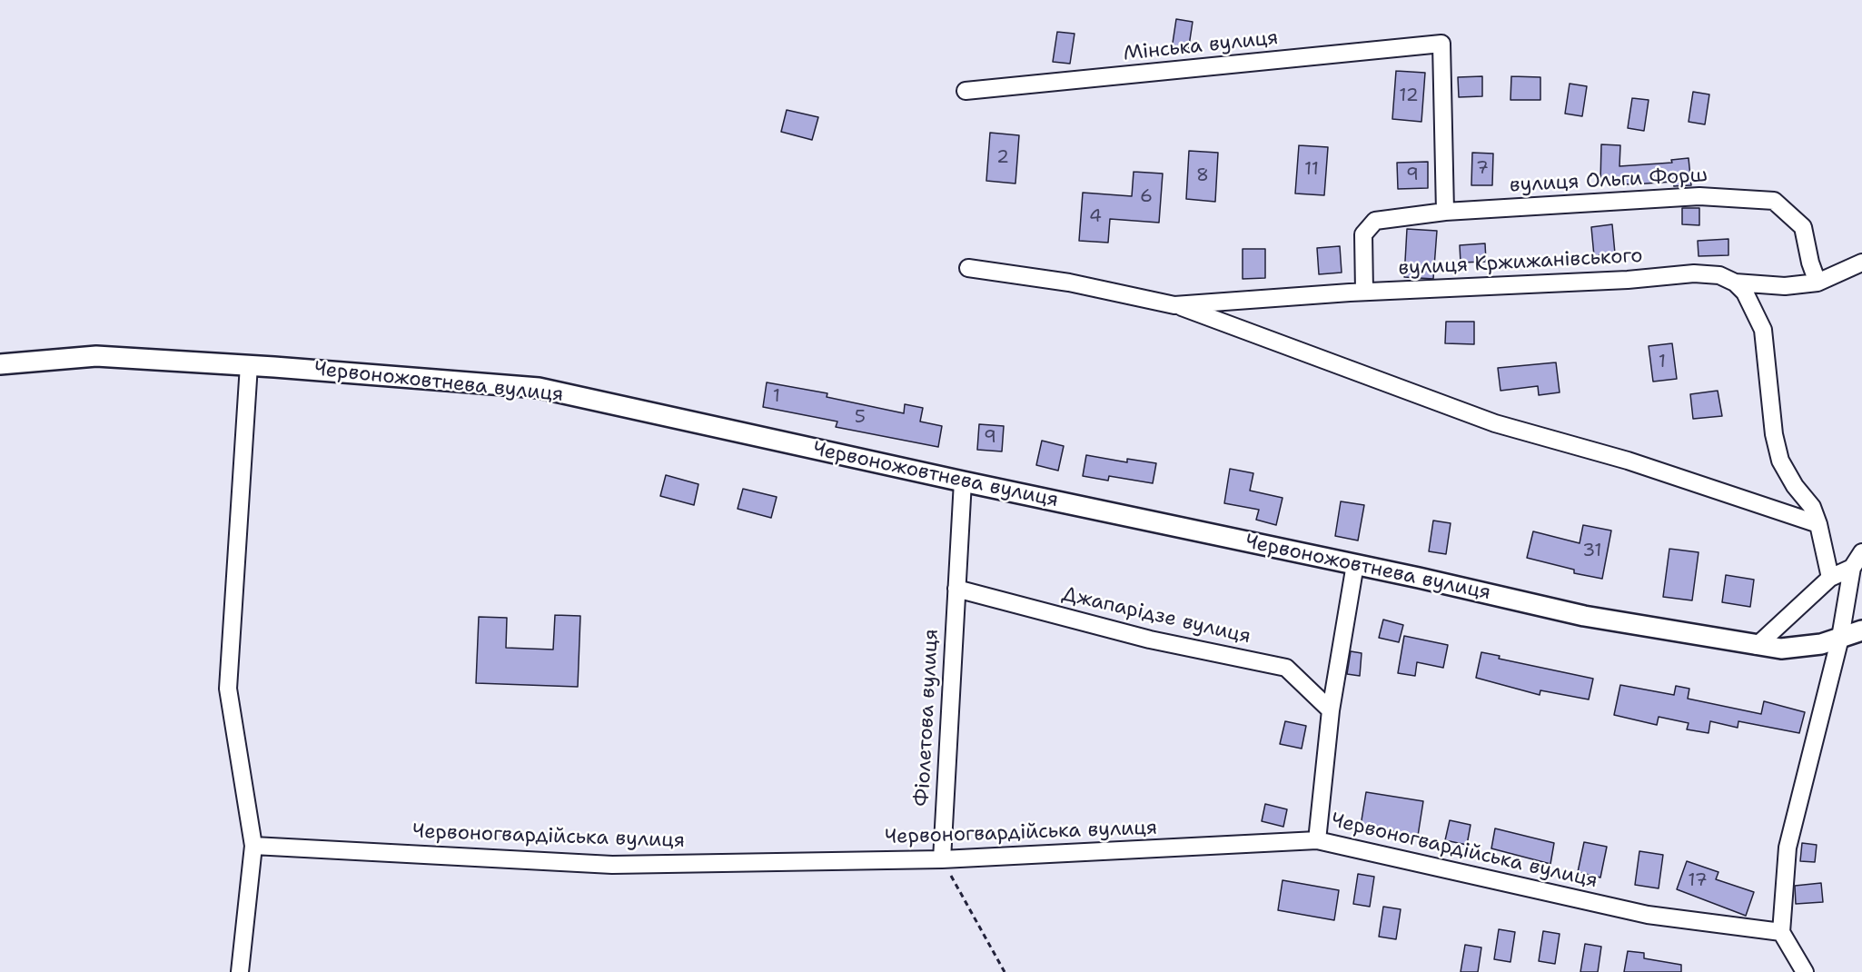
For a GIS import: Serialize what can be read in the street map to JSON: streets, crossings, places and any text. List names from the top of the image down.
{
  "streets": {
    "street": [
      "Мінська вулиця",
      "вулиця Ольги Форш",
      "вулиця Кржижанівського",
      "Червоножовтнева вулиця",
      "Джапарідзе вулиця",
      "Фіолетова вулиця",
      "Червоногвардійська вулиця"
    ]
  },
  "crossings": [
    ["Мінська вулиця", "вулиця Ольги Форш"],
    ["вулиця Ольги Форш", "вулиця Кржижанівського"],
    ["Червоножовтнева вулиця", "Фіолетова вулиця"],
    ["Джапарідзе вулиця", "Фіолетова вулиця"],
    ["Фіолетова вулиця", "Червоногвардійська вулиця"]
  ],
  "house_numbers": [
    "12",
    "2",
    "7",
    "11",
    "9",
    "8",
    "6",
    "4",
    "1",
    "1",
    "5",
    "9",
    "31",
    "17"
  ]
}
